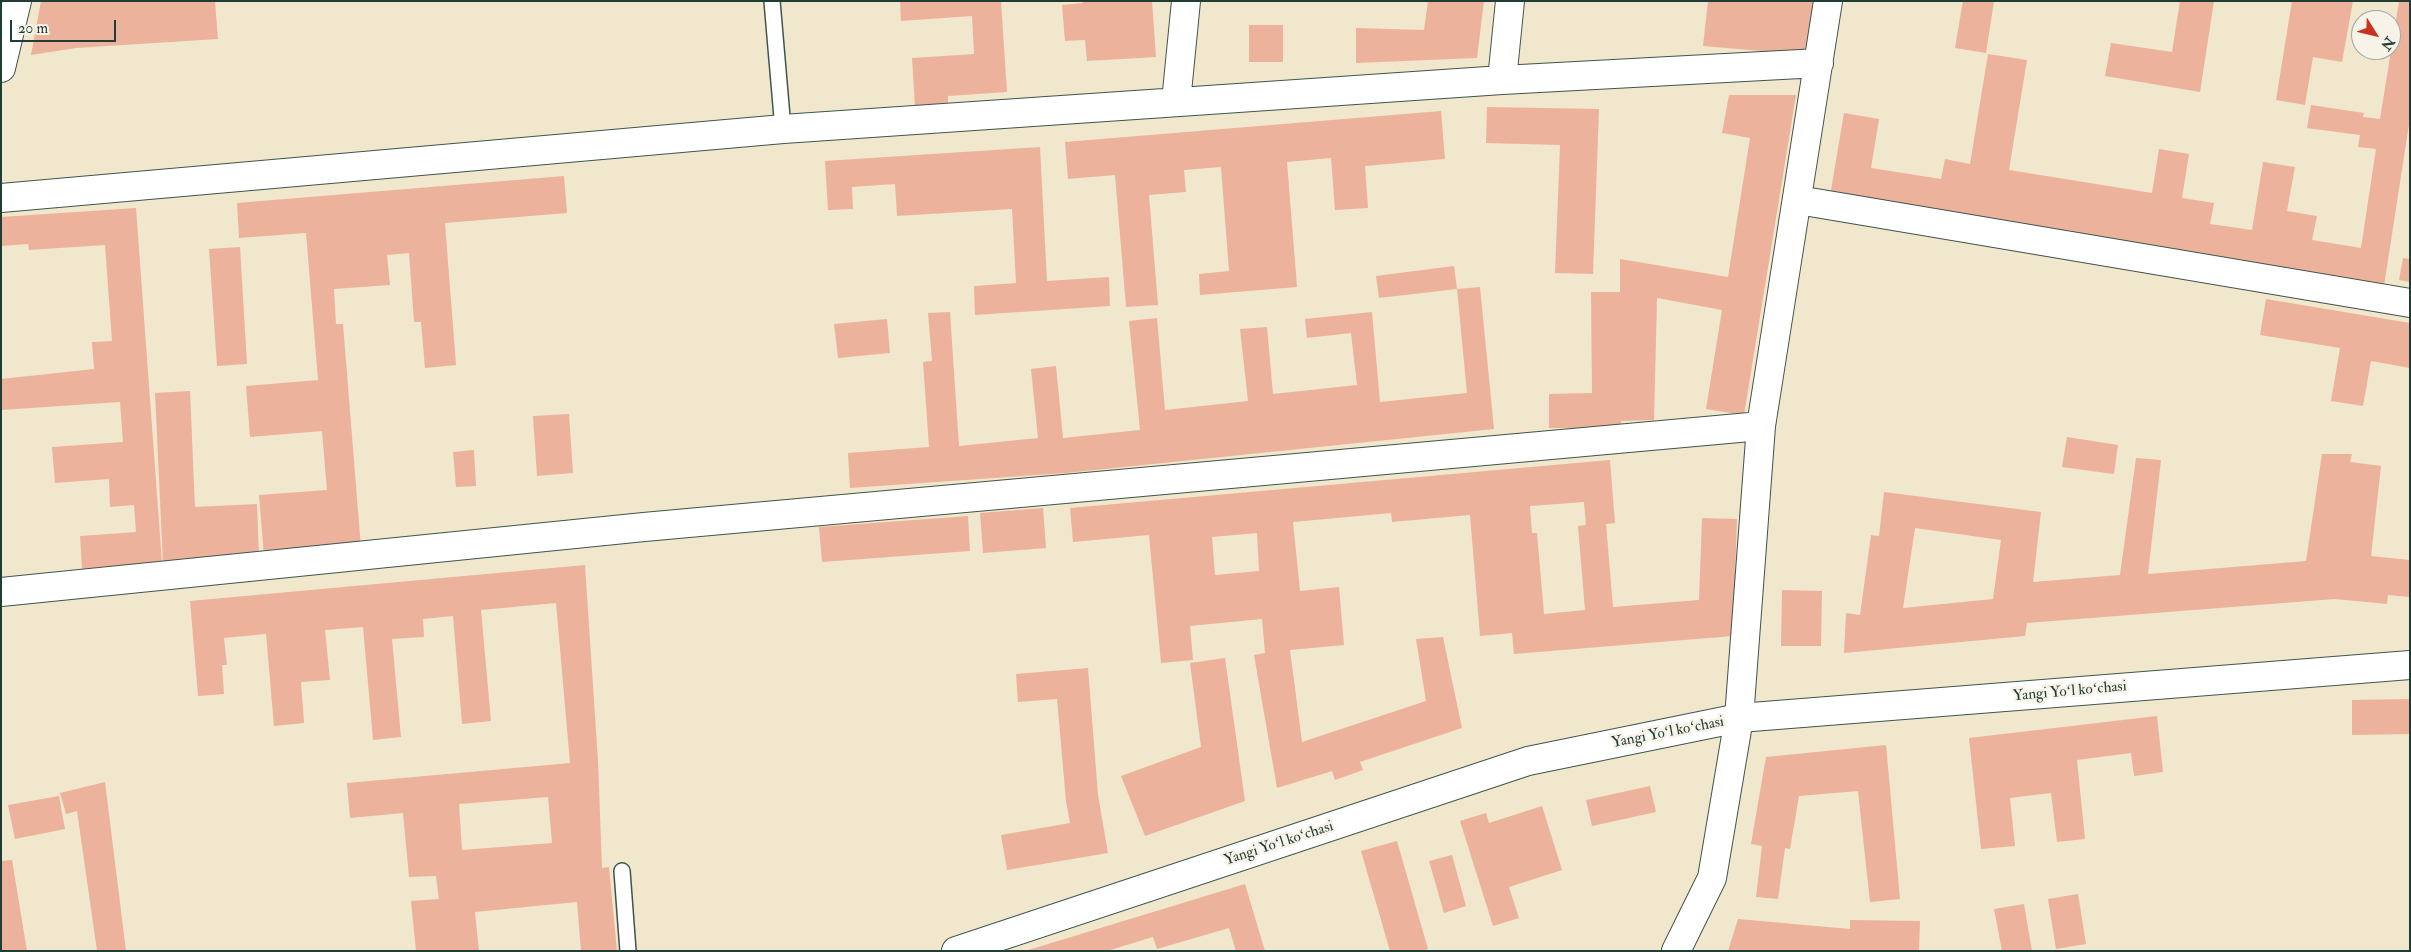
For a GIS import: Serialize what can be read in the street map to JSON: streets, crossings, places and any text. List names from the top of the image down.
{
  "streets": {
    "street": ["Yangi Yoʻl koʻchasi"]
  },
  "scale_bar": "20 m",
  "north": "bottom right"
}
